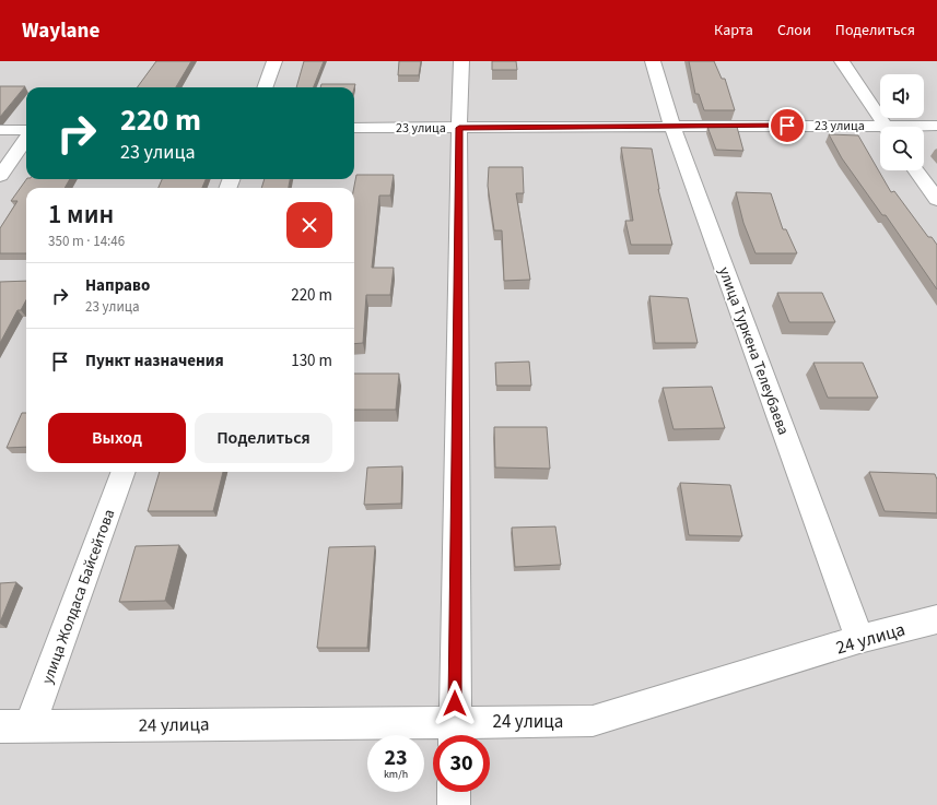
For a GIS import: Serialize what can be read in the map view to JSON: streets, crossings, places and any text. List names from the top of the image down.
{
  "streets": {
    "street": [
      "23 улица",
      "улица Туркена Телеубаева",
      "улица Жолдаса Байсейтова",
      "24 улица"
    ]
  },
  "crossings": [
    ["23 улица", "улица Туркена Телеубаева"],
    ["улица Туркена Телеубаева", "24 улица"],
    ["улица Жолдаса Байсейтова", "24 улица"]
  ],
  "page": {
    "header": "Waylane",
    "nav": ["Карта", "Слои", "Поделиться"],
    "turn": ["220 m", "23 улица"],
    "heading": ["1 мин", "350 m · 14:46"],
    "list": [
      {
        "name": "Направо",
        "note": "23 улица",
        "value": "220 m"
      },
      {
        "name": "Пункт назначения",
        "value": "130 m"
      }
    ],
    "buttons": ["Выход", "Поделиться"],
    "speed": "23 km/h",
    "limit": "30"
  }
}
